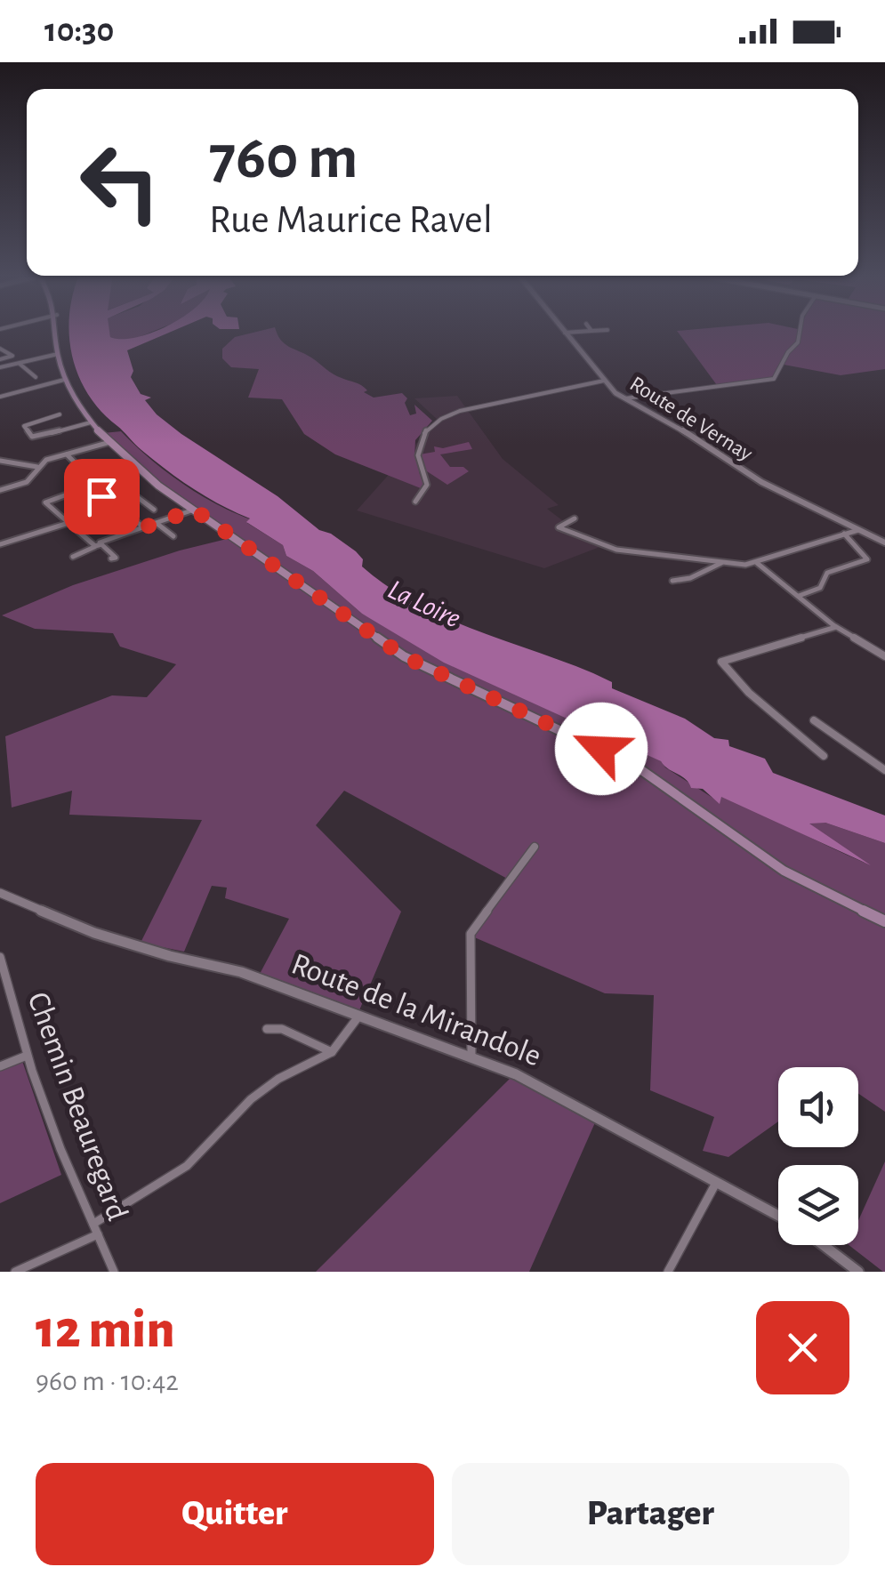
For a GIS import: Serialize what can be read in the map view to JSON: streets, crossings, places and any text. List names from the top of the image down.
{
  "streets": {
    "street": ["Route de Vernay", "Route de la Mirandole", "Chemin Beauregard"]
  },
  "water": ["La Loire"],
  "page": {
    "status": "10:30",
    "turn": ["760 m", "Rue Maurice Ravel"],
    "heading": ["12 min", "960 m · 10:42"],
    "buttons": ["Quitter", "Partager"]
  }
}
